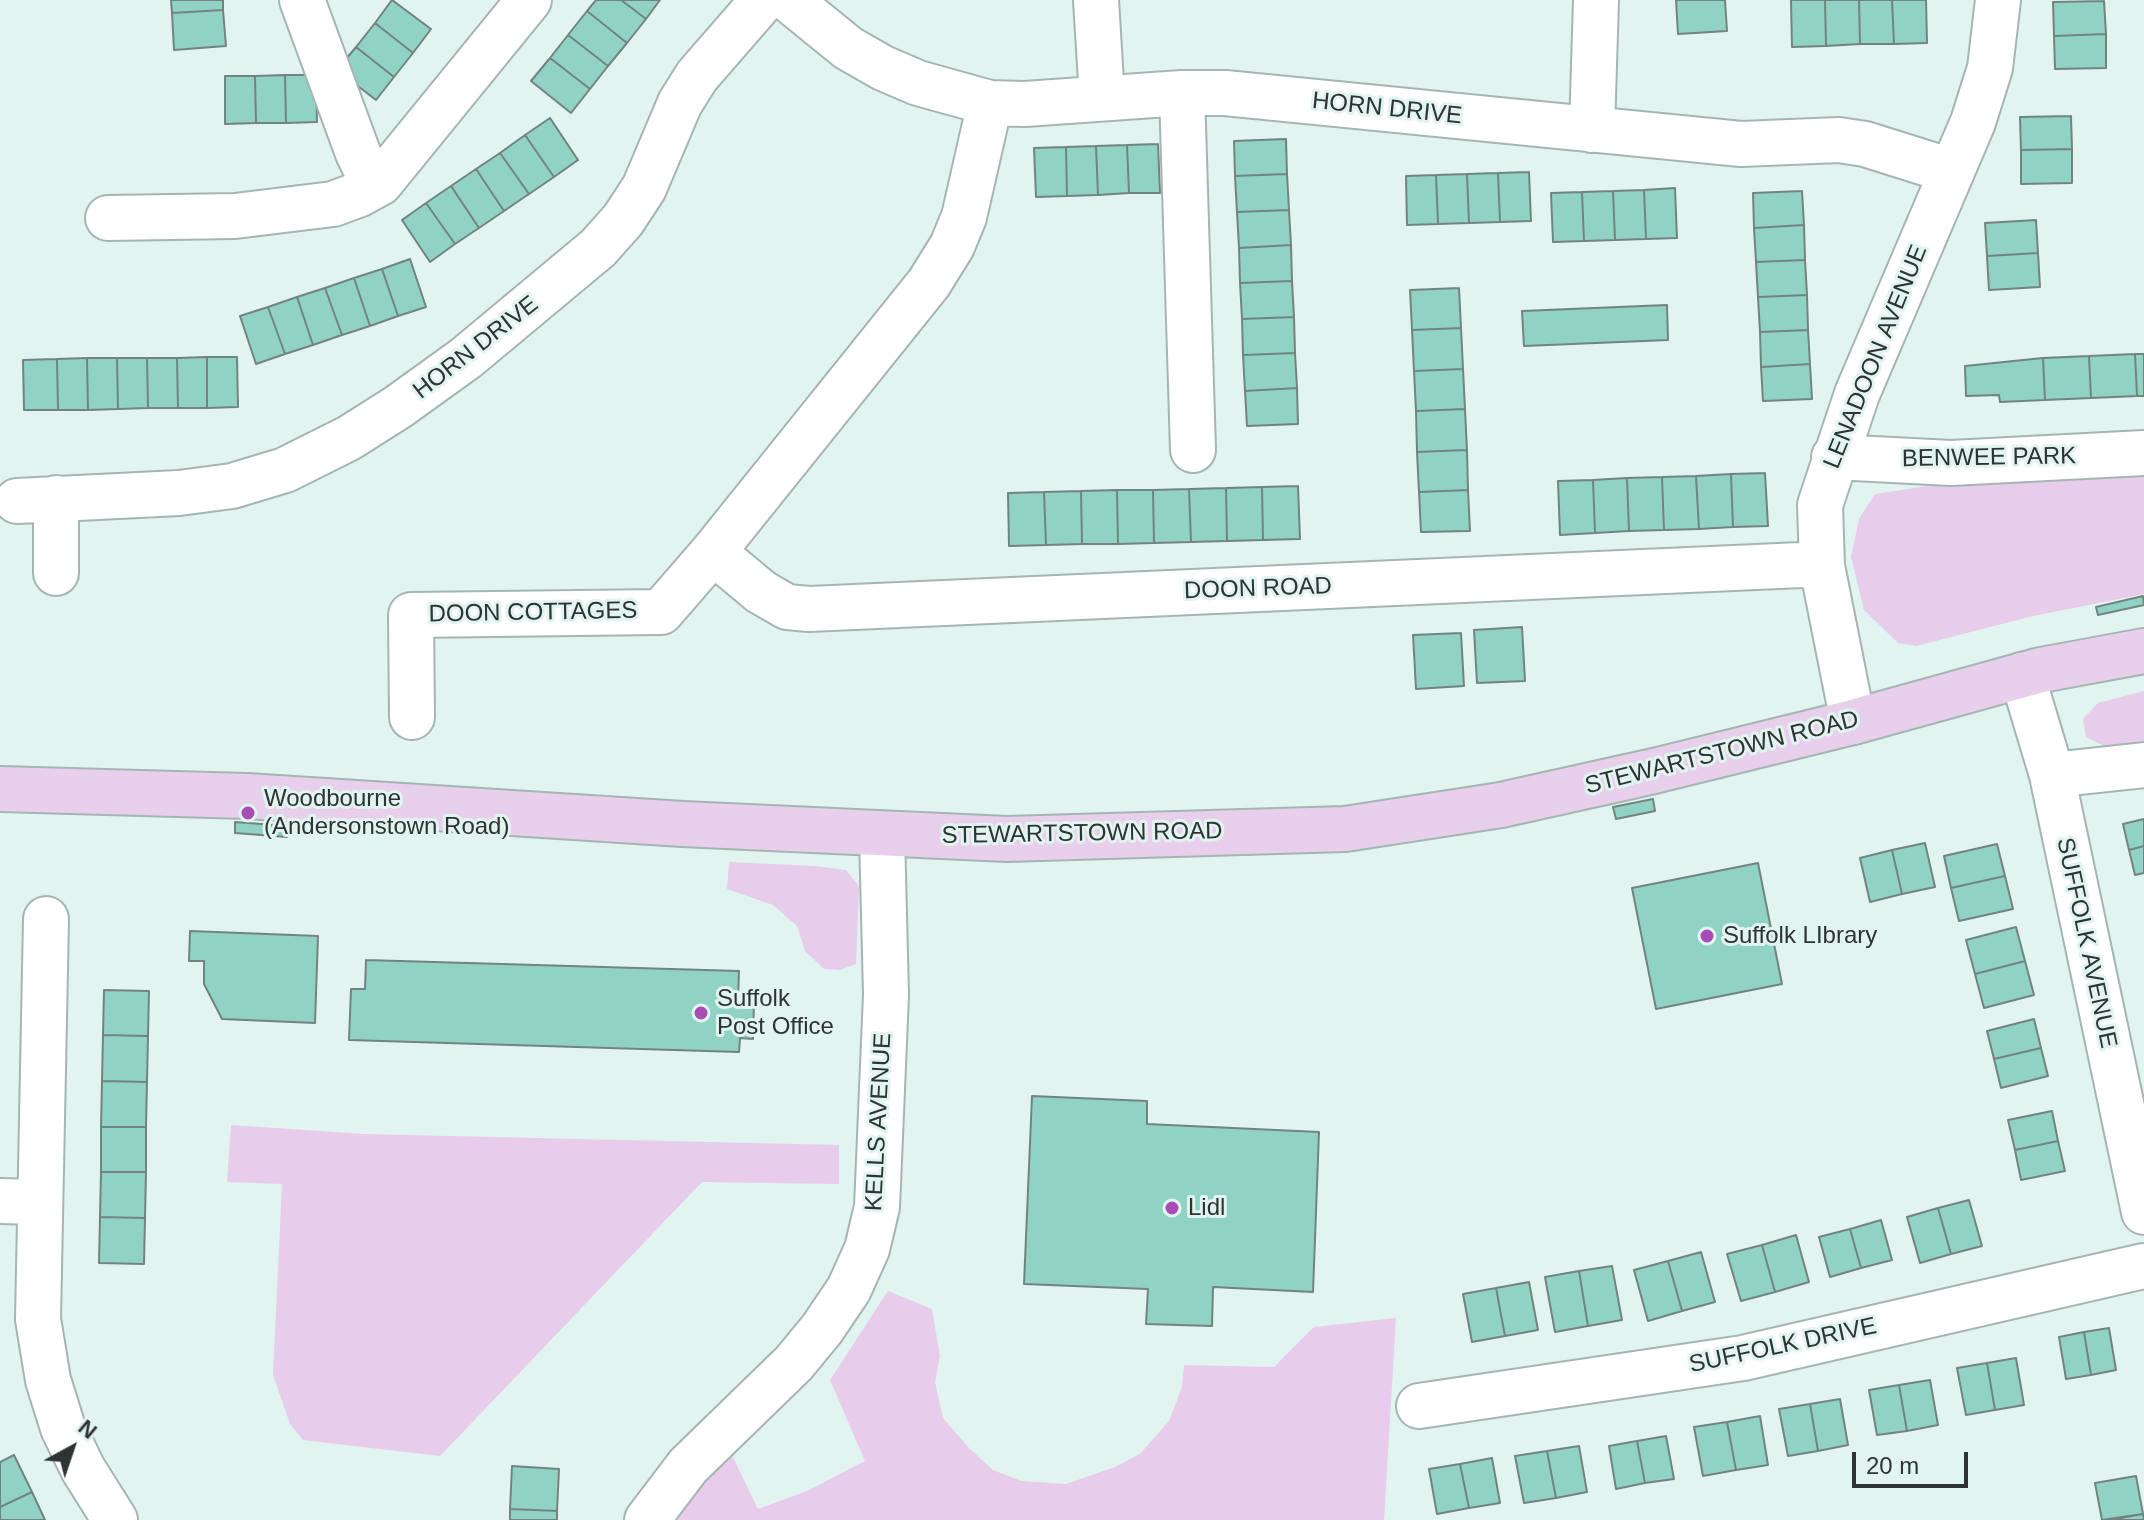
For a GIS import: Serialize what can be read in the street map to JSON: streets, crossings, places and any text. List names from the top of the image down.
{
  "streets": {
    "main road": ["STEWARTSTOWN ROAD"],
    "street": [
      "HORN DRIVE",
      "LENADOON AVENUE",
      "BENWEE PARK",
      "DOON ROAD",
      "DOON COTTAGES",
      "SUFFOLK AVENUE",
      "KELLS AVENUE",
      "SUFFOLK DRIVE"
    ]
  },
  "crossings": [
    ["HORN DRIVE", "LENADOON AVENUE"],
    ["LENADOON AVENUE", "BENWEE PARK"],
    ["LENADOON AVENUE", "DOON ROAD"],
    ["LENADOON AVENUE", "STEWARTSTOWN ROAD"],
    ["DOON ROAD", "DOON COTTAGES"],
    ["STEWARTSTOWN ROAD", "SUFFOLK AVENUE"],
    ["STEWARTSTOWN ROAD", "KELLS AVENUE"]
  ],
  "places": [
    "Woodbourne (Andersonstown Road)",
    "Suffolk LIbrary",
    "Suffolk Post Office",
    "Lidl"
  ],
  "scale_bar": "20 m",
  "north": "top right"
}
